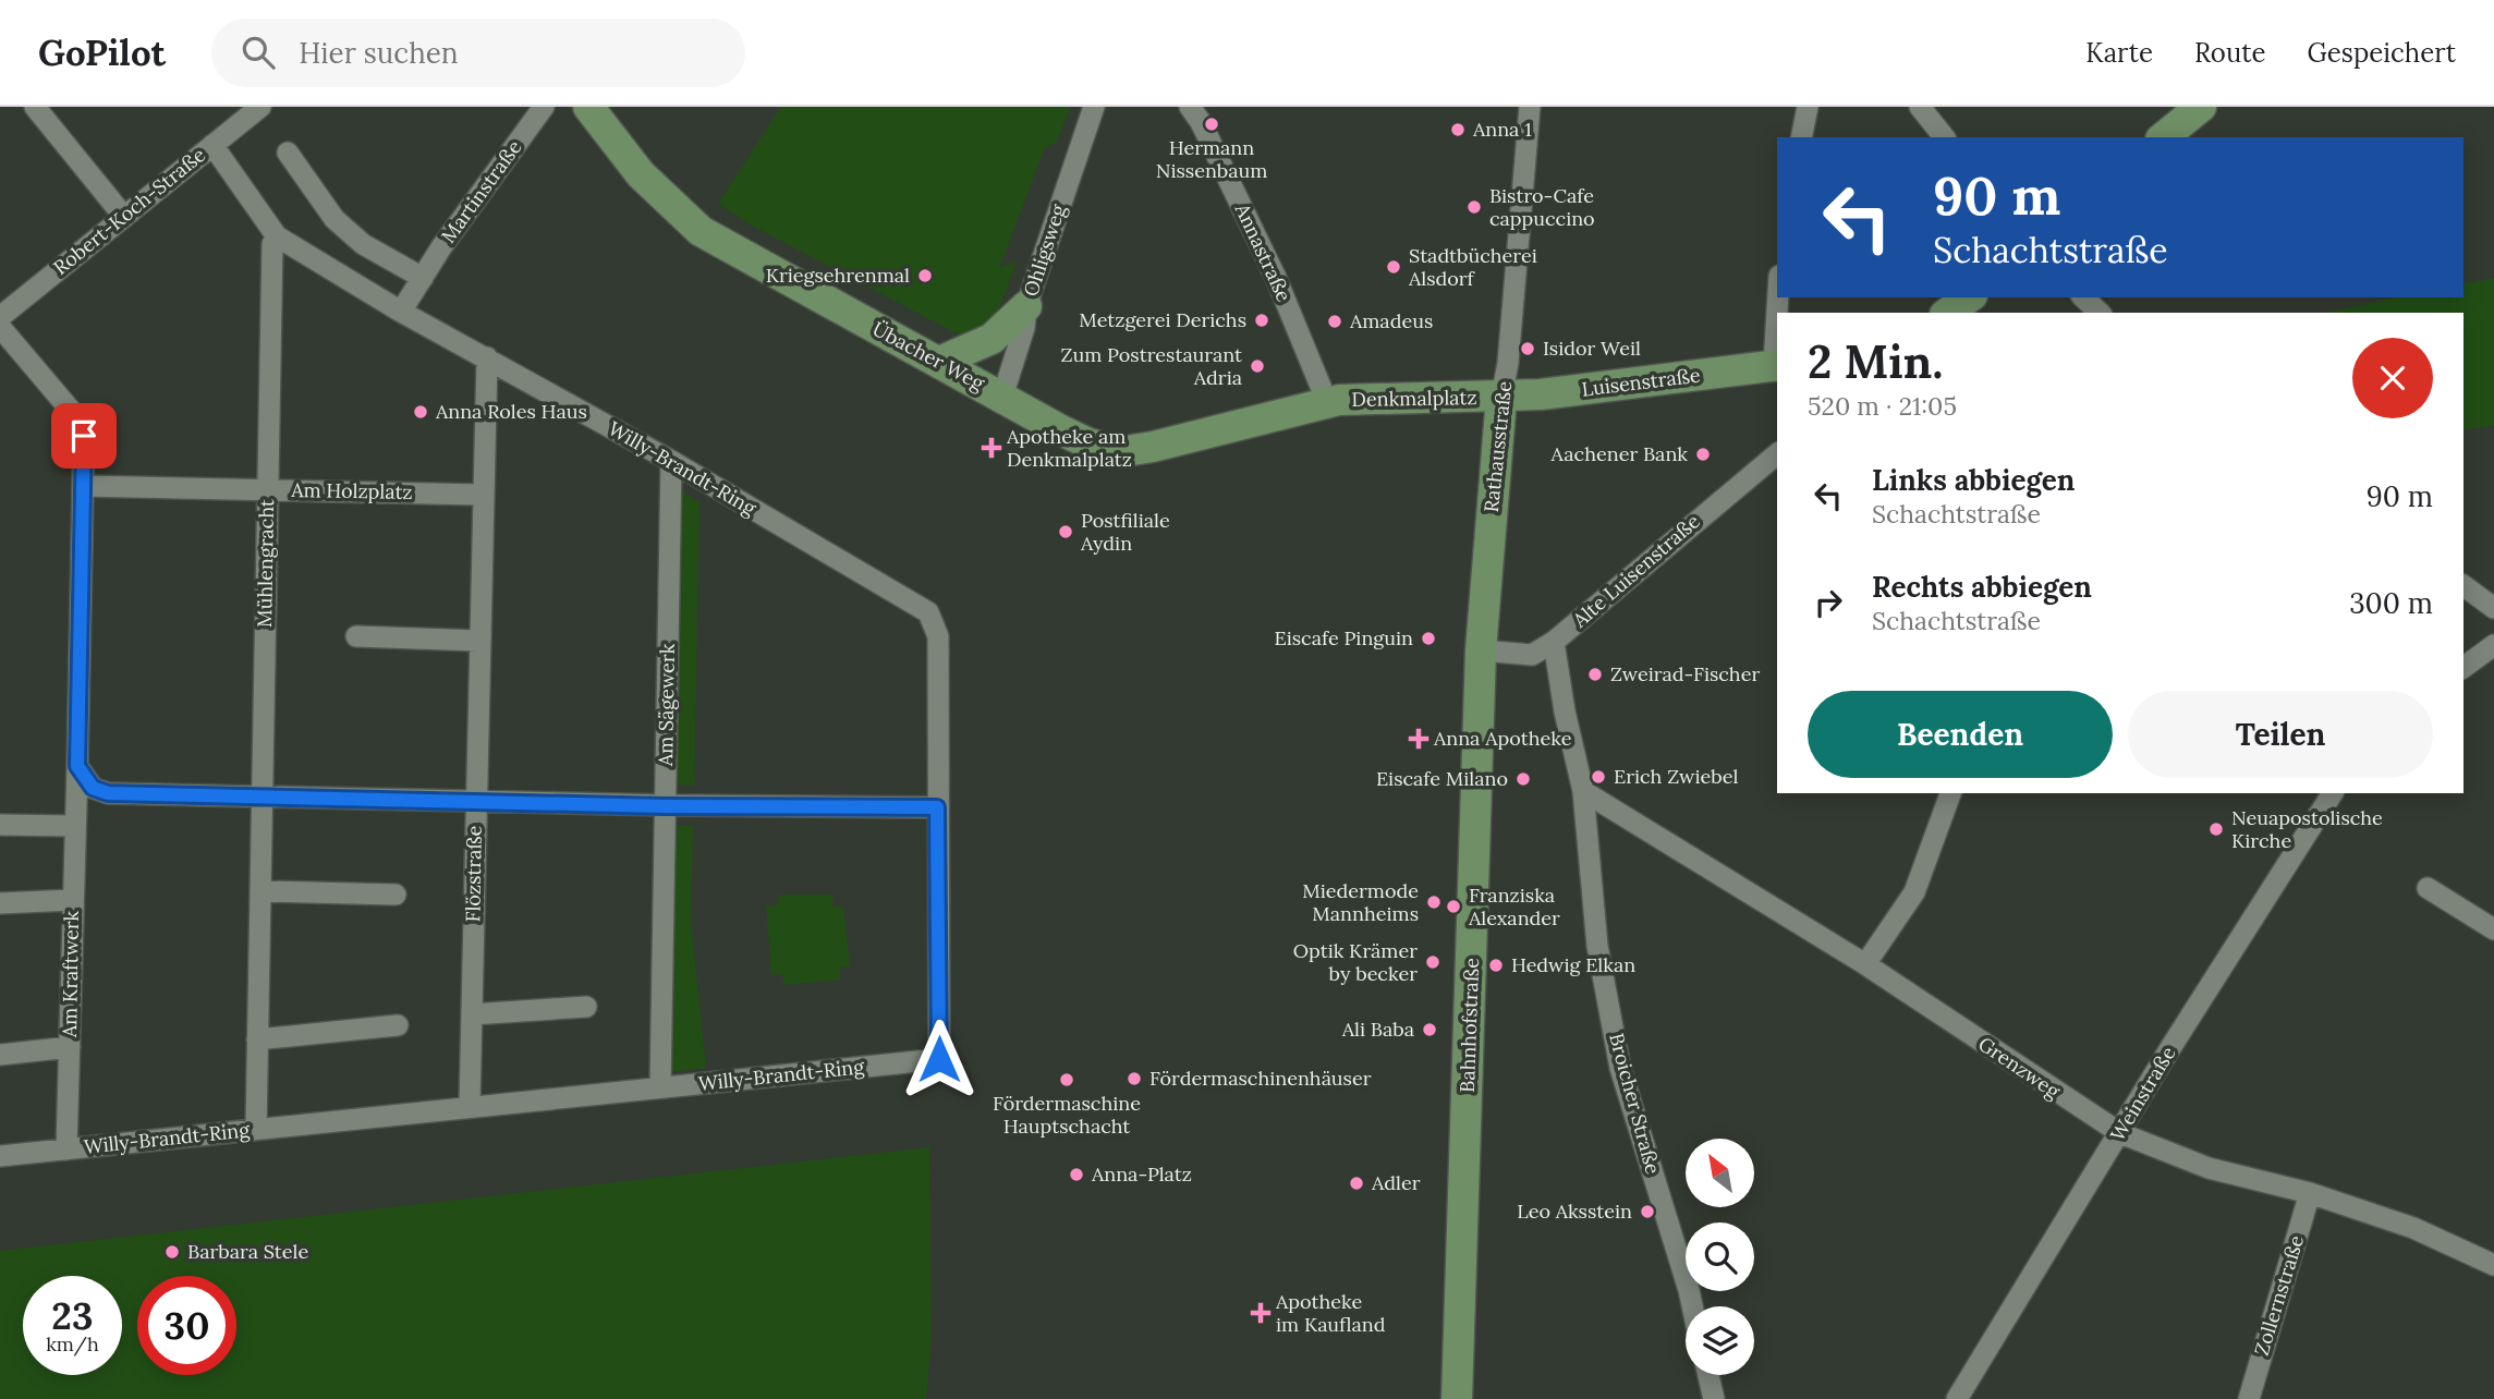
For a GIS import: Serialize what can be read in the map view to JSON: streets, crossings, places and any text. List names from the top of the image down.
{
  "streets": {
    "main road": [
      "Übacher Weg",
      "Luisenstraße",
      "Denkmalplatz",
      "Rathausstraße",
      "Bahnhofstraße"
    ],
    "street": [
      "Martinstraße",
      "Robert-Koch-Straße",
      "Ohligsweg",
      "Annastraße",
      "Willy-Brandt-Ring",
      "Am Holzplatz",
      "Mühlengracht",
      "Alte Luisenstraße",
      "Am Sägewerk",
      "Flözstraße",
      "Am Kraftwerk",
      "Grenzweg",
      "Weinstraße",
      "Broicher Straße",
      "Zollernstraße"
    ]
  },
  "crossings": [
    ["Martinstraße", "Willy-Brandt-Ring"],
    ["Robert-Koch-Straße", "Willy-Brandt-Ring"],
    ["Ohligsweg", "Übacher Weg"],
    ["Annastraße", "Übacher Weg"],
    ["Annastraße", "Denkmalplatz"],
    ["Übacher Weg", "Denkmalplatz"],
    ["Luisenstraße", "Denkmalplatz"],
    ["Luisenstraße", "Rathausstraße"],
    ["Denkmalplatz", "Rathausstraße"],
    ["Rathausstraße", "Alte Luisenstraße"],
    ["Rathausstraße", "Bahnhofstraße"],
    ["Willy-Brandt-Ring", "Mühlengracht"],
    ["Willy-Brandt-Ring", "Am Sägewerk"],
    ["Willy-Brandt-Ring", "Flözstraße"],
    ["Willy-Brandt-Ring", "Am Kraftwerk"],
    ["Am Holzplatz", "Mühlengracht"],
    ["Am Holzplatz", "Flözstraße"],
    ["Am Holzplatz", "Am Kraftwerk"],
    ["Alte Luisenstraße", "Bahnhofstraße"],
    ["Alte Luisenstraße", "Broicher Straße"],
    ["Grenzweg", "Weinstraße"],
    ["Grenzweg", "Broicher Straße"],
    ["Grenzweg", "Zollernstraße"]
  ],
  "places": {
    "other": [
      "Hermann Nissenbaum",
      "Anna 1",
      "Bistro-Cafe cappuccino",
      "Stadtbücherei Alsdorf",
      "Kriegsehrenmal",
      "Metzgerei Derichs",
      "Amadeus",
      "Isidor Weil",
      "Zum Postrestaurant Adria",
      "Anna Roles Haus",
      "Aachener Bank",
      "Postfiliale Aydin",
      "Eiscafe Pinguin",
      "Zweirad-Fischer",
      "Erich Zwiebel",
      "Eiscafe Milano",
      "Neuapostolische Kirche",
      "Miedermode Mannheims",
      "Franziska Alexander",
      "Optik Krämer by becker",
      "Hedwig Elkan",
      "Ali Baba",
      "Fördermaschinenhäuser",
      "Fördermaschine Hauptschacht",
      "Anna-Platz",
      "Adler",
      "Leo Aksstein",
      "Barbara Stele"
    ],
    "health": ["Apotheke am Denkmalplatz", "Anna Apotheke", "Apotheke im Kaufland"]
  },
  "north": "top left",
  "page": {
    "header": "GoPilot",
    "search": "Hier suchen",
    "nav": ["Karte", "Route", "Gespeichert"],
    "turn": ["90 m", "Schachtstraße"],
    "heading": ["2 Min.", "520 m · 21:05"],
    "list": [
      {
        "name": "Links abbiegen",
        "note": "Schachtstraße",
        "value": "90 m"
      },
      {
        "name": "Rechts abbiegen",
        "note": "Schachtstraße",
        "value": "300 m"
      }
    ],
    "buttons": ["Beenden", "Teilen"],
    "speed": "23 km/h",
    "limit": "30"
  }
}
